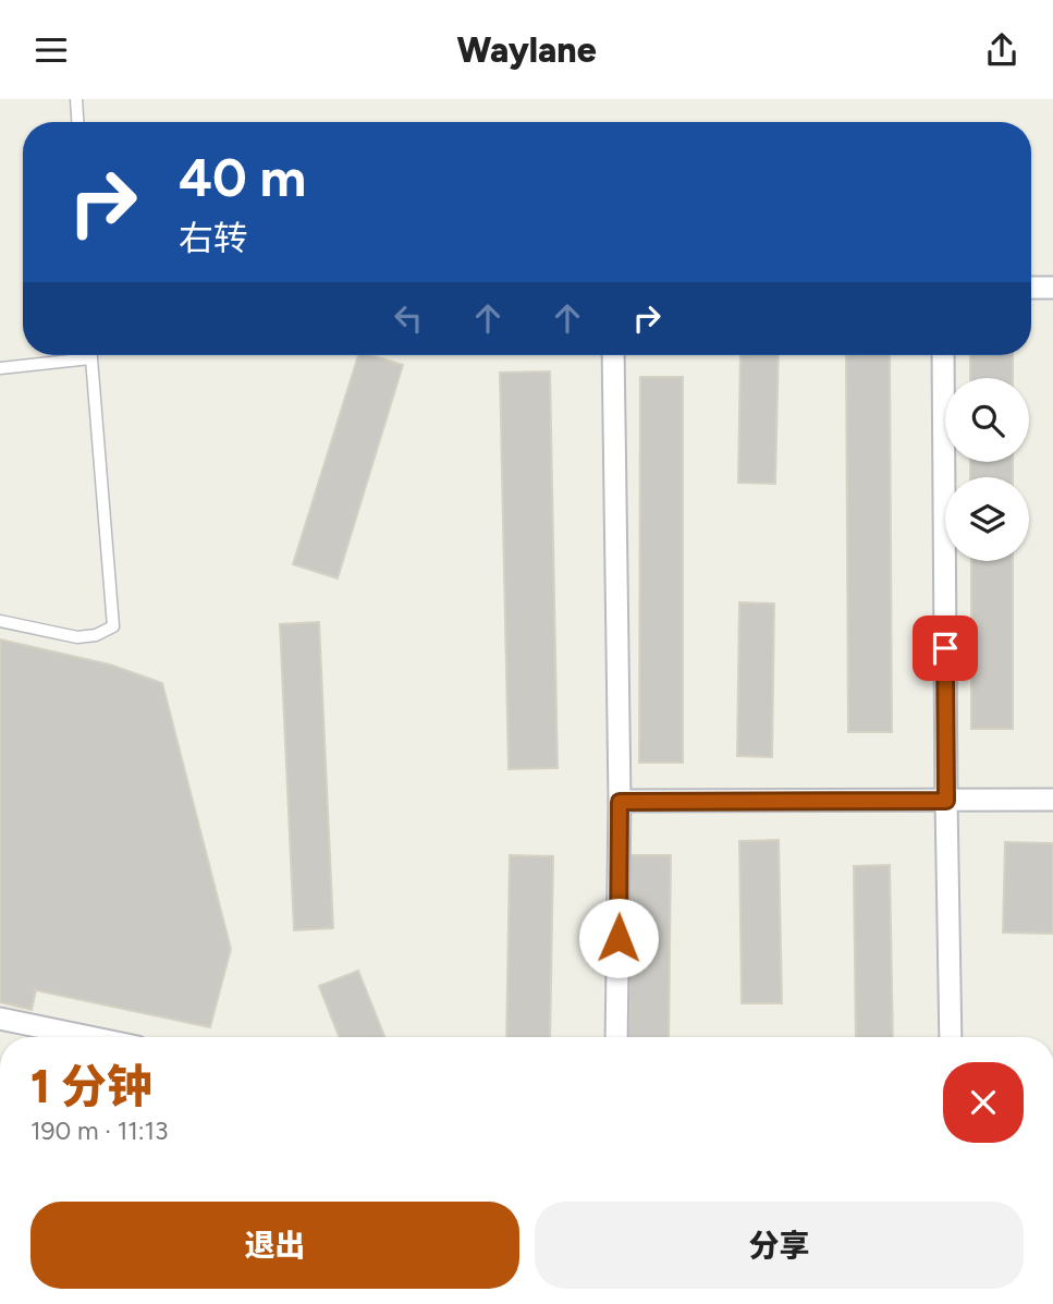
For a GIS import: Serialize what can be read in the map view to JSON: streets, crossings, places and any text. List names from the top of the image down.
{
  "page": {
    "header": "Waylane",
    "turn": ["40 m", "右转"],
    "heading": ["1 分钟", "190 m · 11:13"],
    "buttons": ["退出", "分享"]
  }
}
